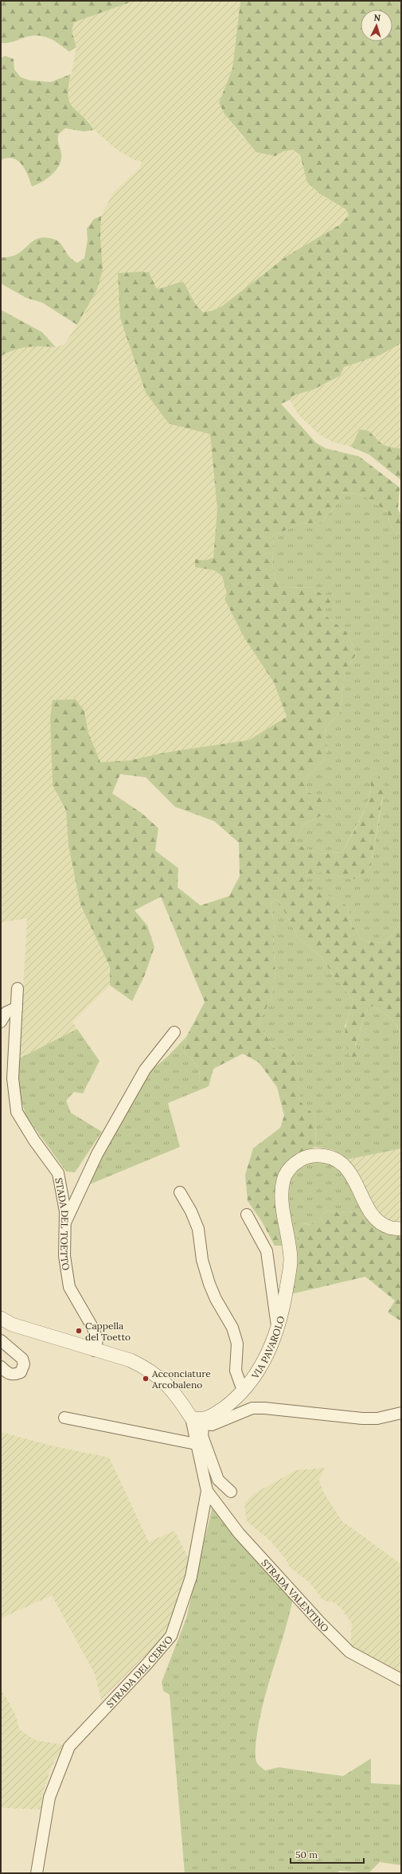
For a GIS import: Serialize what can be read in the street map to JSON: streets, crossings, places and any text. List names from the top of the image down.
{
  "streets": {
    "street": [
      "STADA DEL TOETTO",
      "VIA PAVAROLO",
      "STRADA VALENTINO",
      "STRADA DEL CERVO"
    ]
  },
  "crossings": [
    ["VIA PAVAROLO", "STRADA DEL CERVO"],
    ["STRADA VALENTINO", "STRADA DEL CERVO"]
  ],
  "places": ["Cappella del Toetto", "Acconciature Arcobaleno"],
  "scale_bar": "50 m",
  "north": "top"
}
